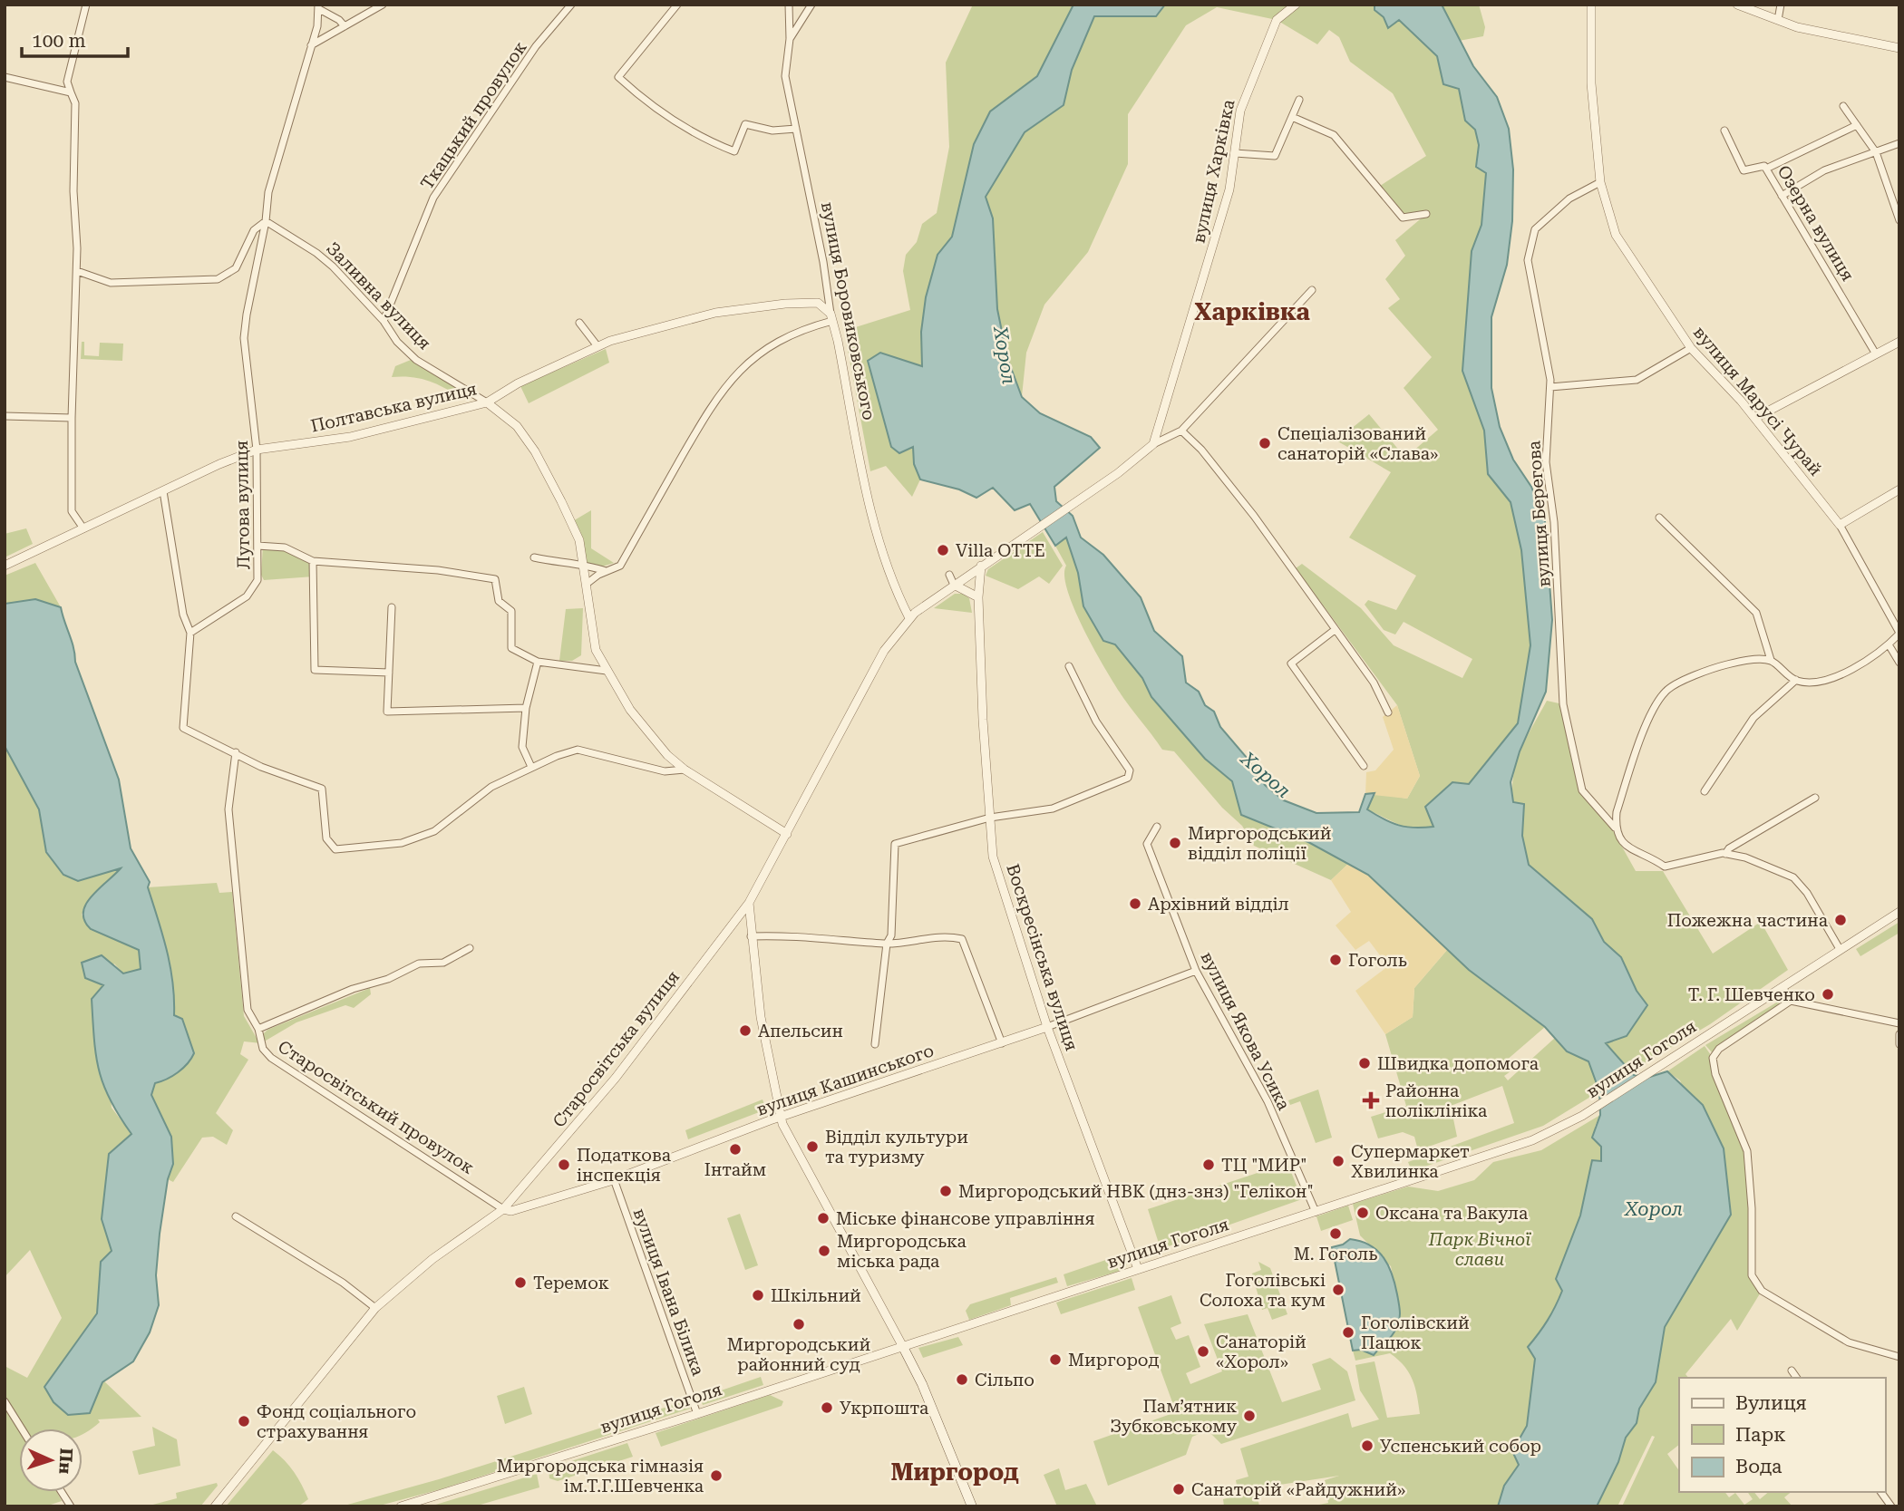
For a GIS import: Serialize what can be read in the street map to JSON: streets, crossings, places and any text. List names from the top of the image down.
{
  "streets": {
    "street": [
      "Ткацький провулок",
      "вулиця Харківка",
      "Озерна вулиця",
      "Заливна вулиця",
      "вулиця Боровиковського",
      "вулиця Марусі Чурай",
      "Полтавська вулиця",
      "Лугова вулиця",
      "вулиця Берегова",
      "Воскресінська вулиця",
      "вулиця Якова Усика",
      "Старосвітська вулиця",
      "вулиця Гоголя",
      "вулиця Кашинського",
      "Старосвітський провулок",
      "вулиця Івана Білика"
    ]
  },
  "crossings": [
    ["Ткацький провулок", "Заливна вулиця"],
    ["Заливна вулиця", "Полтавська вулиця"],
    ["Заливна вулиця", "Лугова вулиця"],
    ["Заливна вулиця", "Старосвітська вулиця"],
    ["вулиця Боровиковського", "Полтавська вулиця"],
    ["вулиця Боровиковського", "Старосвітська вулиця"],
    ["вулиця Марусі Чурай", "вулиця Берегова"],
    ["Полтавська вулиця", "Лугова вулиця"],
    ["Воскресінська вулиця", "Старосвітська вулиця"],
    ["Воскресінська вулиця", "вулиця Гоголя"],
    ["Воскресінська вулиця", "вулиця Кашинського"],
    ["вулиця Якова Усика", "вулиця Гоголя"],
    ["вулиця Якова Усика", "вулиця Кашинського"],
    ["Старосвітська вулиця", "вулиця Кашинського"],
    ["Старосвітська вулиця", "Старосвітський провулок"],
    ["вулиця Гоголя", "вулиця Івана Білика"],
    ["вулиця Кашинського", "Старосвітський провулок"],
    ["вулиця Кашинського", "вулиця Івана Білика"]
  ],
  "districts": ["Харківка", "Миргород"],
  "water": ["Хорол"],
  "parks": ["Парк Вічної слави"],
  "places": {
    "other": [
      "Спеціалізований санаторій «Слава»",
      "Villa OTTE",
      "Миргородський відділ поліції",
      "Архівний відділ",
      "Пожежна частина",
      "Гоголь",
      "Т. Г. Шевченко",
      "Апельсин",
      "Швидка допомога",
      "Відділ культури та туризму",
      "Інтайм",
      "Супермаркет Хвилинка",
      "Податкова інспекція",
      "ТЦ \"МИР\"",
      "Миргородський НВК (днз-знз) \"Гелікон\"",
      "Оксана та Вакула",
      "Міське фінансове управління",
      "М. Гоголь",
      "Миргородська міська рада",
      "Теремок",
      "Гоголівські Солоха та кум",
      "Шкільний",
      "Миргородський районний суд",
      "Гоголівский Пацюк",
      "Санаторій «Хорол»",
      "Миргород",
      "Сільпо",
      "Укрпошта",
      "Пам’ятник Зубковському",
      "Фонд соціального страхування",
      "Успенський собор",
      "Миргородська гімназія ім.Т.Г.Шевченка",
      "Санаторій «Райдужний»"
    ],
    "health": ["Районна поліклініка"]
  },
  "legend": ["Вулиця", "Парк", "Вода"],
  "scale_bar": "100 m",
  "north": "right"
}
